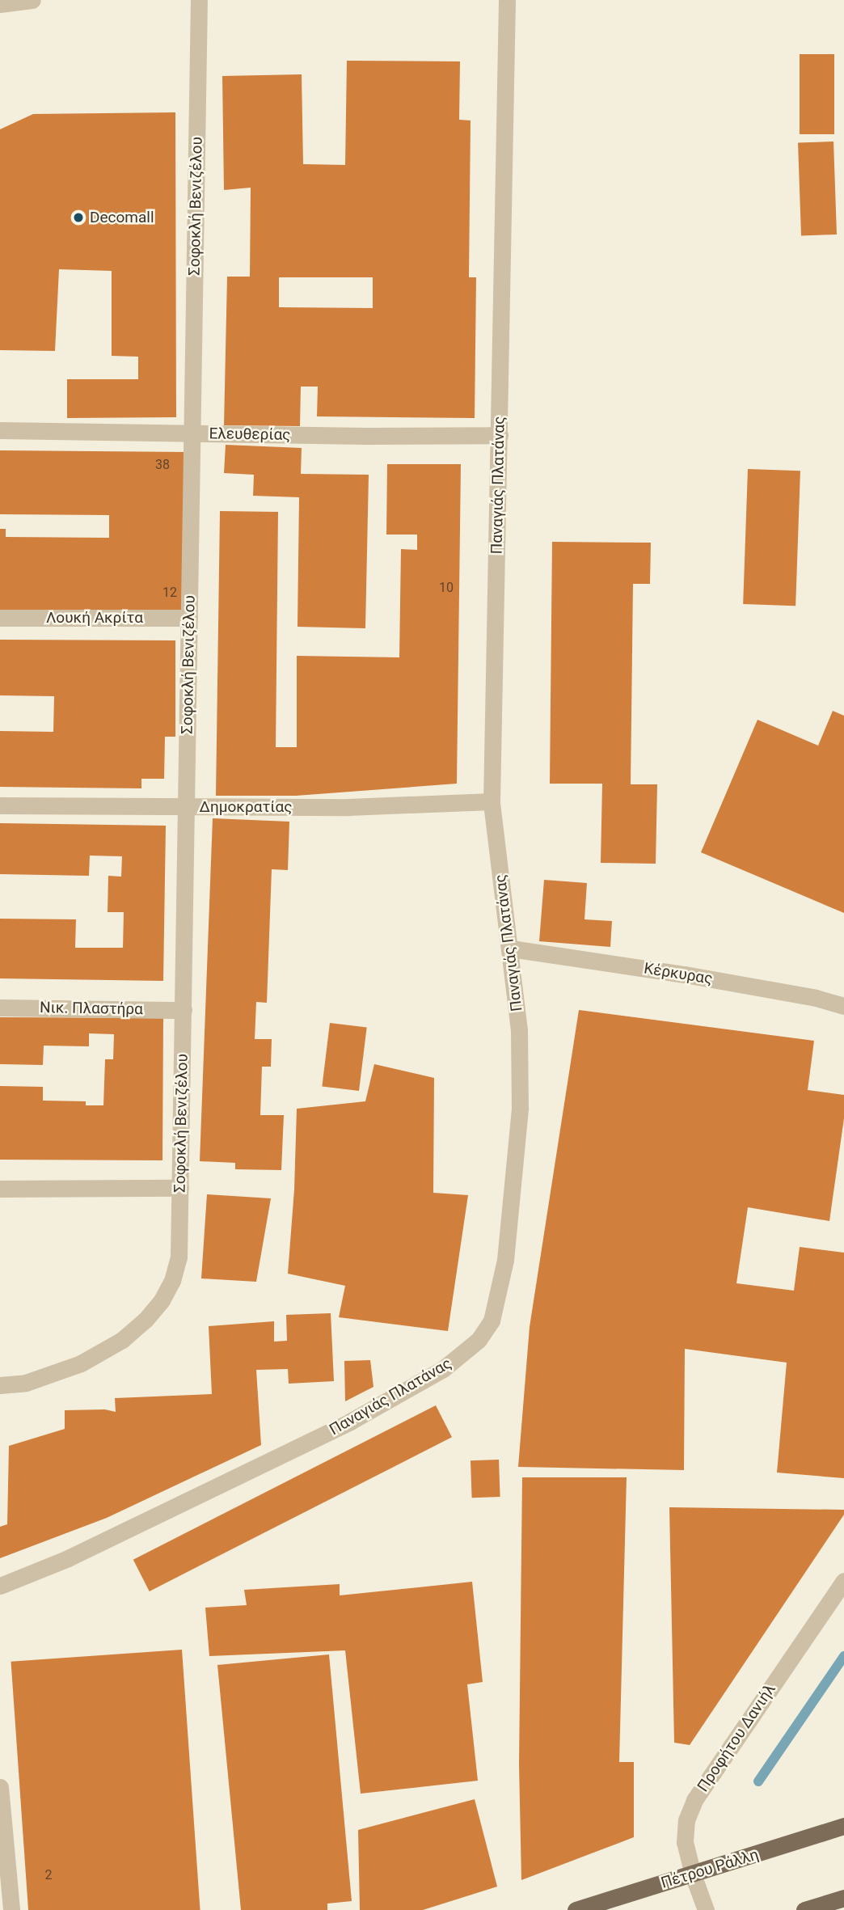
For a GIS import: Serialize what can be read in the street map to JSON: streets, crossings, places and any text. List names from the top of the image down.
{
  "streets": {
    "main road": ["Πέτρου Ράλλη"],
    "street": [
      "Σοφοκλή Βενιζέλου",
      "Ελευθερίας",
      "Παναγιάς Πλατάνας",
      "Λουκή Ακρίτα",
      "Δημοκρατίας",
      "Κέρκυρας",
      "Νικ. Πλαστήρα",
      "Προφήτου Δανιήλ"
    ]
  },
  "crossings": [
    ["Σοφοκλή Βενιζέλου", "Ελευθερίας"],
    ["Σοφοκλή Βενιζέλου", "Λουκή Ακρίτα"],
    ["Σοφοκλή Βενιζέλου", "Δημοκρατίας"],
    ["Σοφοκλή Βενιζέλου", "Νικ. Πλαστήρα"],
    ["Ελευθερίας", "Παναγιάς Πλατάνας"],
    ["Παναγιάς Πλατάνας", "Δημοκρατίας"],
    ["Παναγιάς Πλατάνας", "Κέρκυρας"],
    ["Προφήτου Δανιήλ", "Πέτρου Ράλλη"]
  ],
  "places": ["Decomall"],
  "house_numbers": [
    "38",
    "10",
    "12",
    "2"
  ]
}
